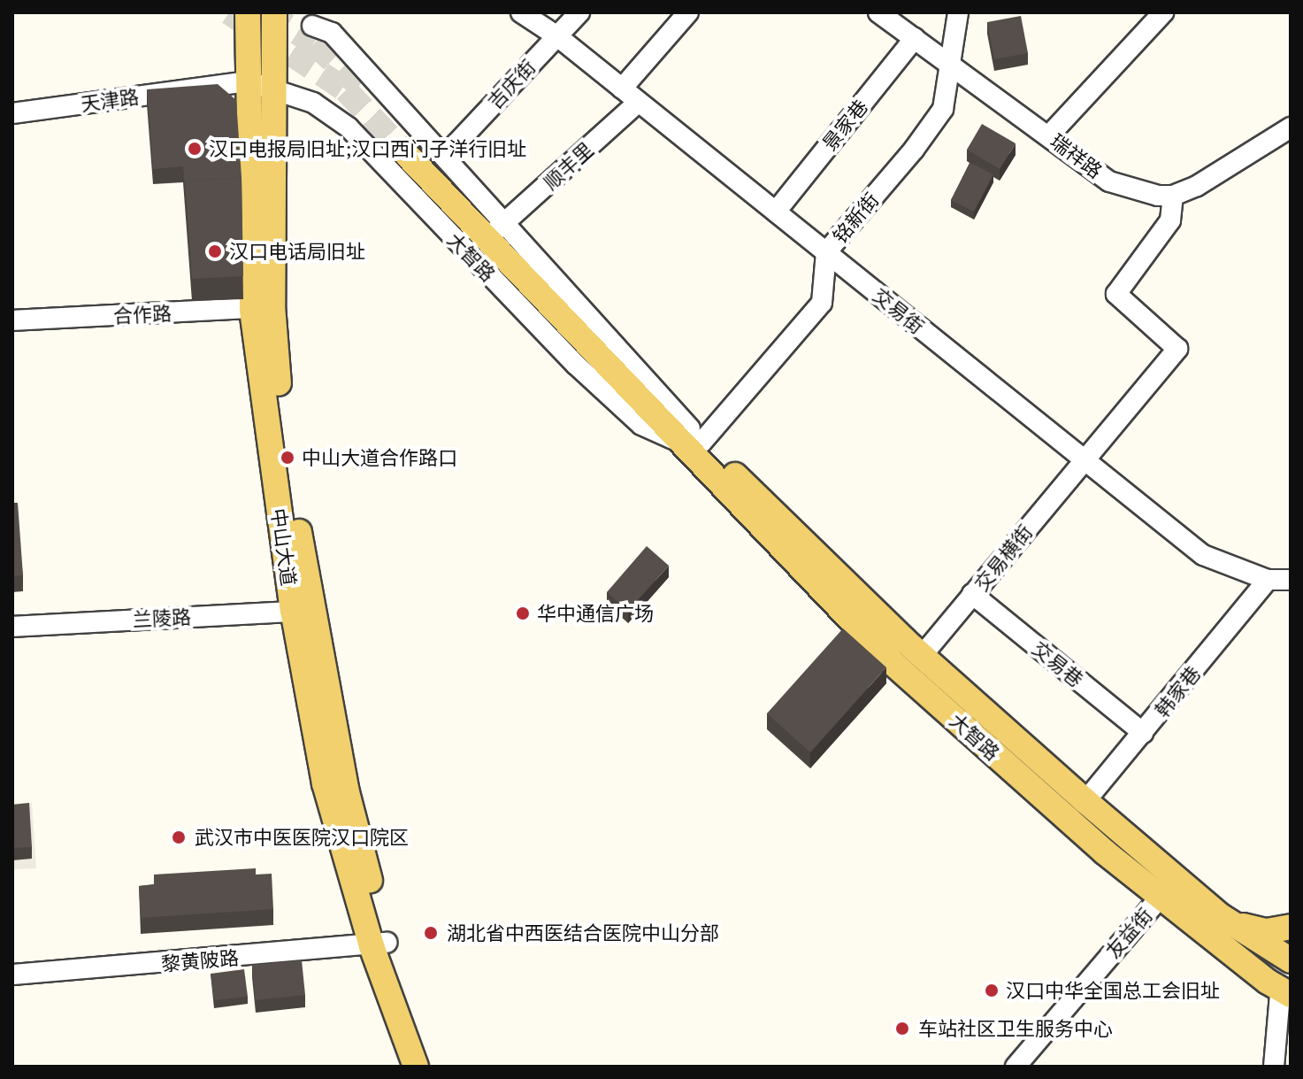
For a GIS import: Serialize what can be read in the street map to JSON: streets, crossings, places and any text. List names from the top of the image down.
{
  "streets": {
    "main road": ["大智路", "中山大道"],
    "street": [
      "吉庆街",
      "天津路",
      "景家巷",
      "瑞祥路",
      "顺丰里",
      "铭新街",
      "交易街",
      "合作路",
      "交易横街",
      "兰陵路",
      "交易巷",
      "韩家巷",
      "友益街",
      "黎黄陂路"
    ]
  },
  "crossings": [
    ["吉庆街", "大智路"],
    ["吉庆街", "交易街"],
    ["天津路", "大智路"],
    ["天津路", "中山大道"],
    ["景家巷", "瑞祥路"],
    ["景家巷", "交易街"],
    ["瑞祥路", "铭新街"],
    ["瑞祥路", "交易横街"],
    ["顺丰里", "大智路"],
    ["顺丰里", "交易街"],
    ["铭新街", "大智路"],
    ["铭新街", "交易街"],
    ["大智路", "中山大道"],
    ["大智路", "交易横街"],
    ["大智路", "韩家巷"],
    ["大智路", "友益街"],
    ["交易街", "交易横街"],
    ["交易街", "韩家巷"],
    ["合作路", "中山大道"],
    ["中山大道", "兰陵路"],
    ["中山大道", "黎黄陂路"],
    ["交易横街", "交易巷"],
    ["交易巷", "韩家巷"]
  ],
  "places": [
    "汉口电报局旧址;汉口西门子洋行旧址",
    "汉口电话局旧址",
    "中山大道合作路口",
    "华中通信广场",
    "武汉市中医医院汉口院区",
    "湖北省中西医结合医院中山分部",
    "汉口中华全国总工会旧址",
    "车站社区卫生服务中心"
  ]
}
